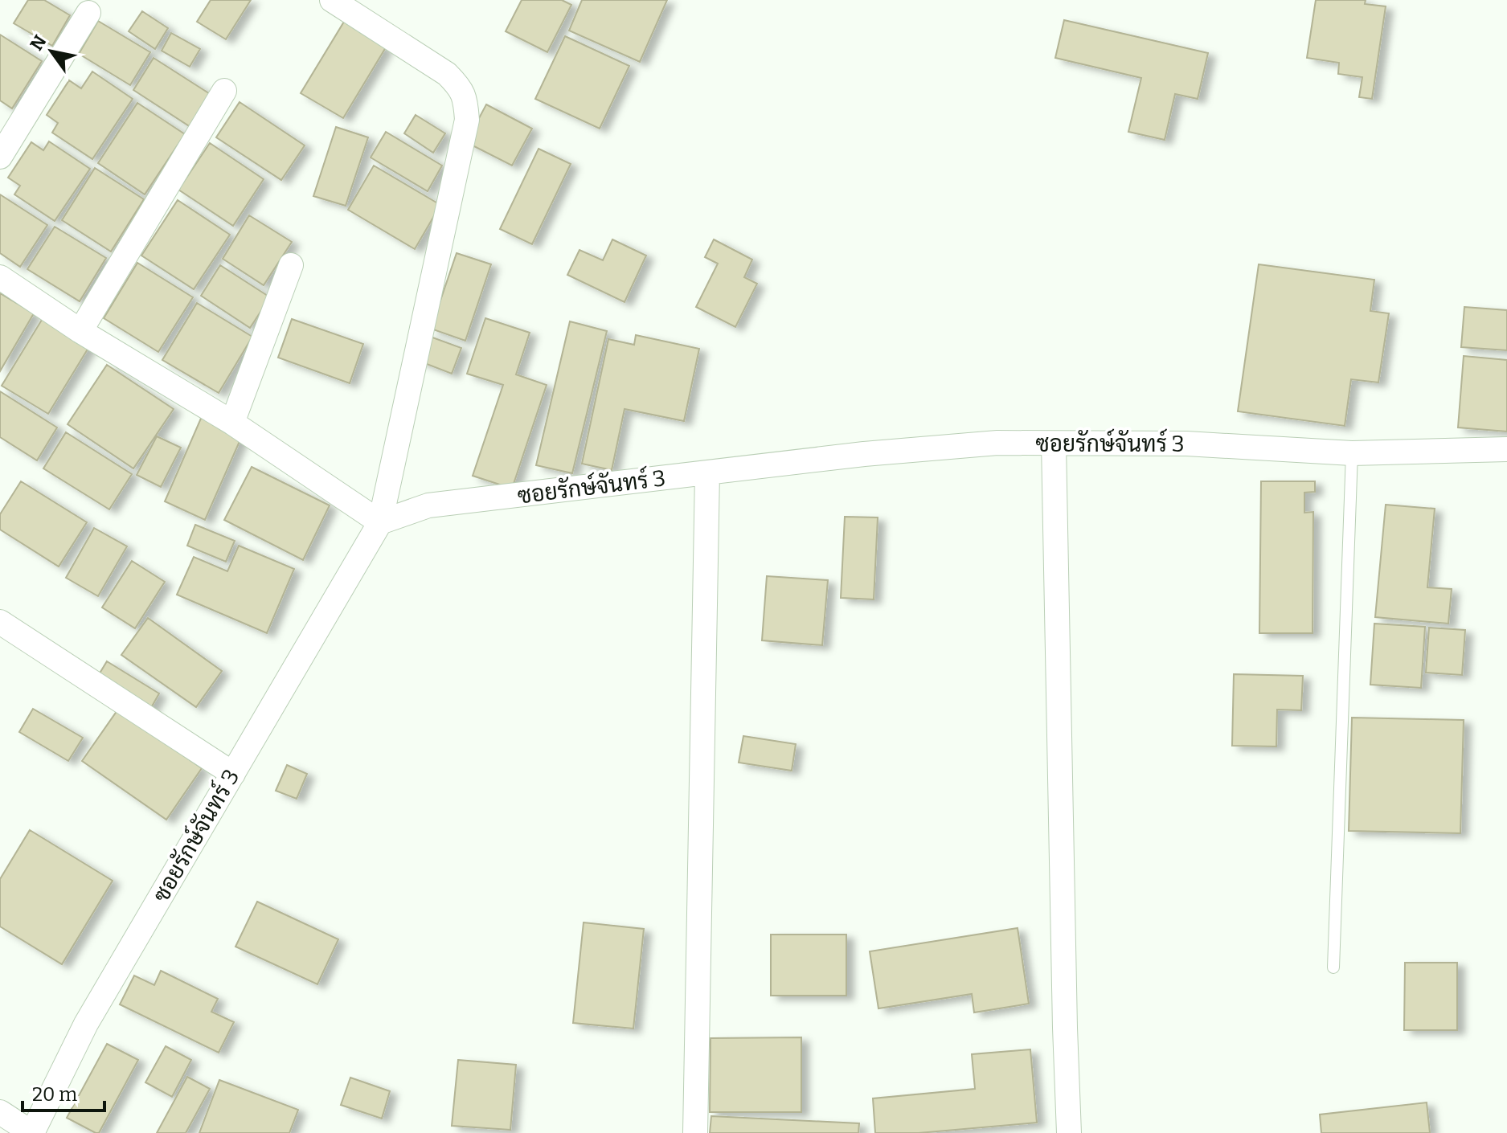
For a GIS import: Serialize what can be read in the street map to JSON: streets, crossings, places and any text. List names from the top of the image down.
{
  "streets": {
    "street": ["ซอยรักษ์จันทร์ 3"]
  },
  "scale_bar": "20 m",
  "north": "top left"
}
